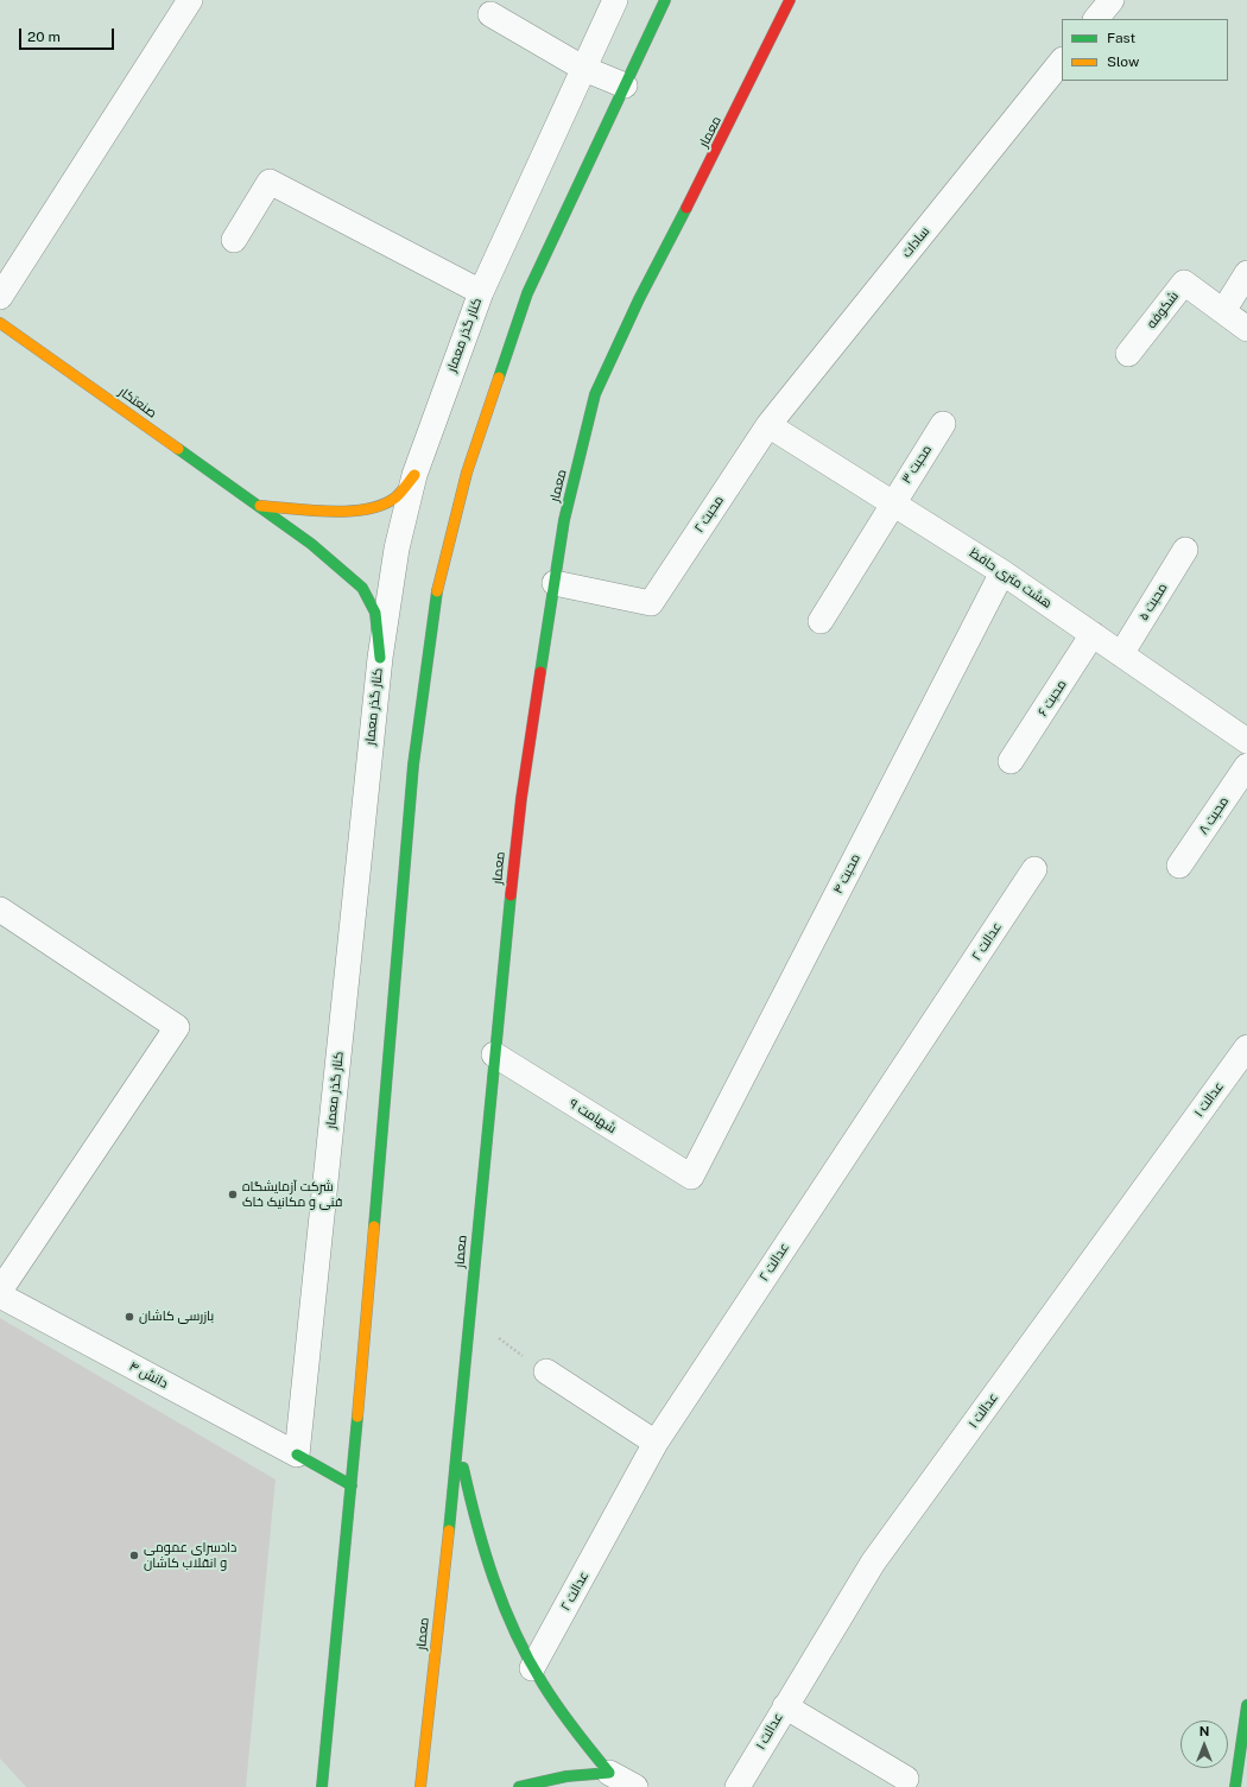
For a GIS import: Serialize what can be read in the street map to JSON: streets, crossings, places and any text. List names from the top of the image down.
{
  "streets": {
    "main road": ["معمار", "صنعتکار"],
    "street": [
      "سادات",
      "شکوفه",
      "کنار گذر معمار",
      "محبت ۳",
      "محبت ۲",
      "هشت متری حافظ",
      "محبت ۵",
      "محبت ۶",
      "محبت ۸",
      "محبت ۴",
      "عدالت ۲",
      "عدالت ۱",
      "شهامت ۹",
      "دانش ۴"
    ]
  },
  "crossings": [
    ["معمار", "محبت ۲"],
    ["معمار", "شهامت ۹"],
    ["سادات", "محبت ۲"],
    ["سادات", "هشت متری حافظ"],
    ["کنار گذر معمار", "صنعتکار"],
    ["کنار گذر معمار", "دانش ۴"],
    ["محبت ۳", "هشت متری حافظ"],
    ["محبت ۲", "هشت متری حافظ"],
    ["هشت متری حافظ", "محبت ۵"],
    ["هشت متری حافظ", "محبت ۶"],
    ["هشت متری حافظ", "محبت ۴"],
    ["محبت ۴", "شهامت ۹"]
  ],
  "places": ["شرکت آزمایشگاه فنی و مکانیک خاک", "بازرسی کاشان", "دادسرای عمومی و انقلاب کاشان"],
  "legend": ["Fast", "Slow"],
  "scale_bar": "20 m",
  "north": "top"
}
